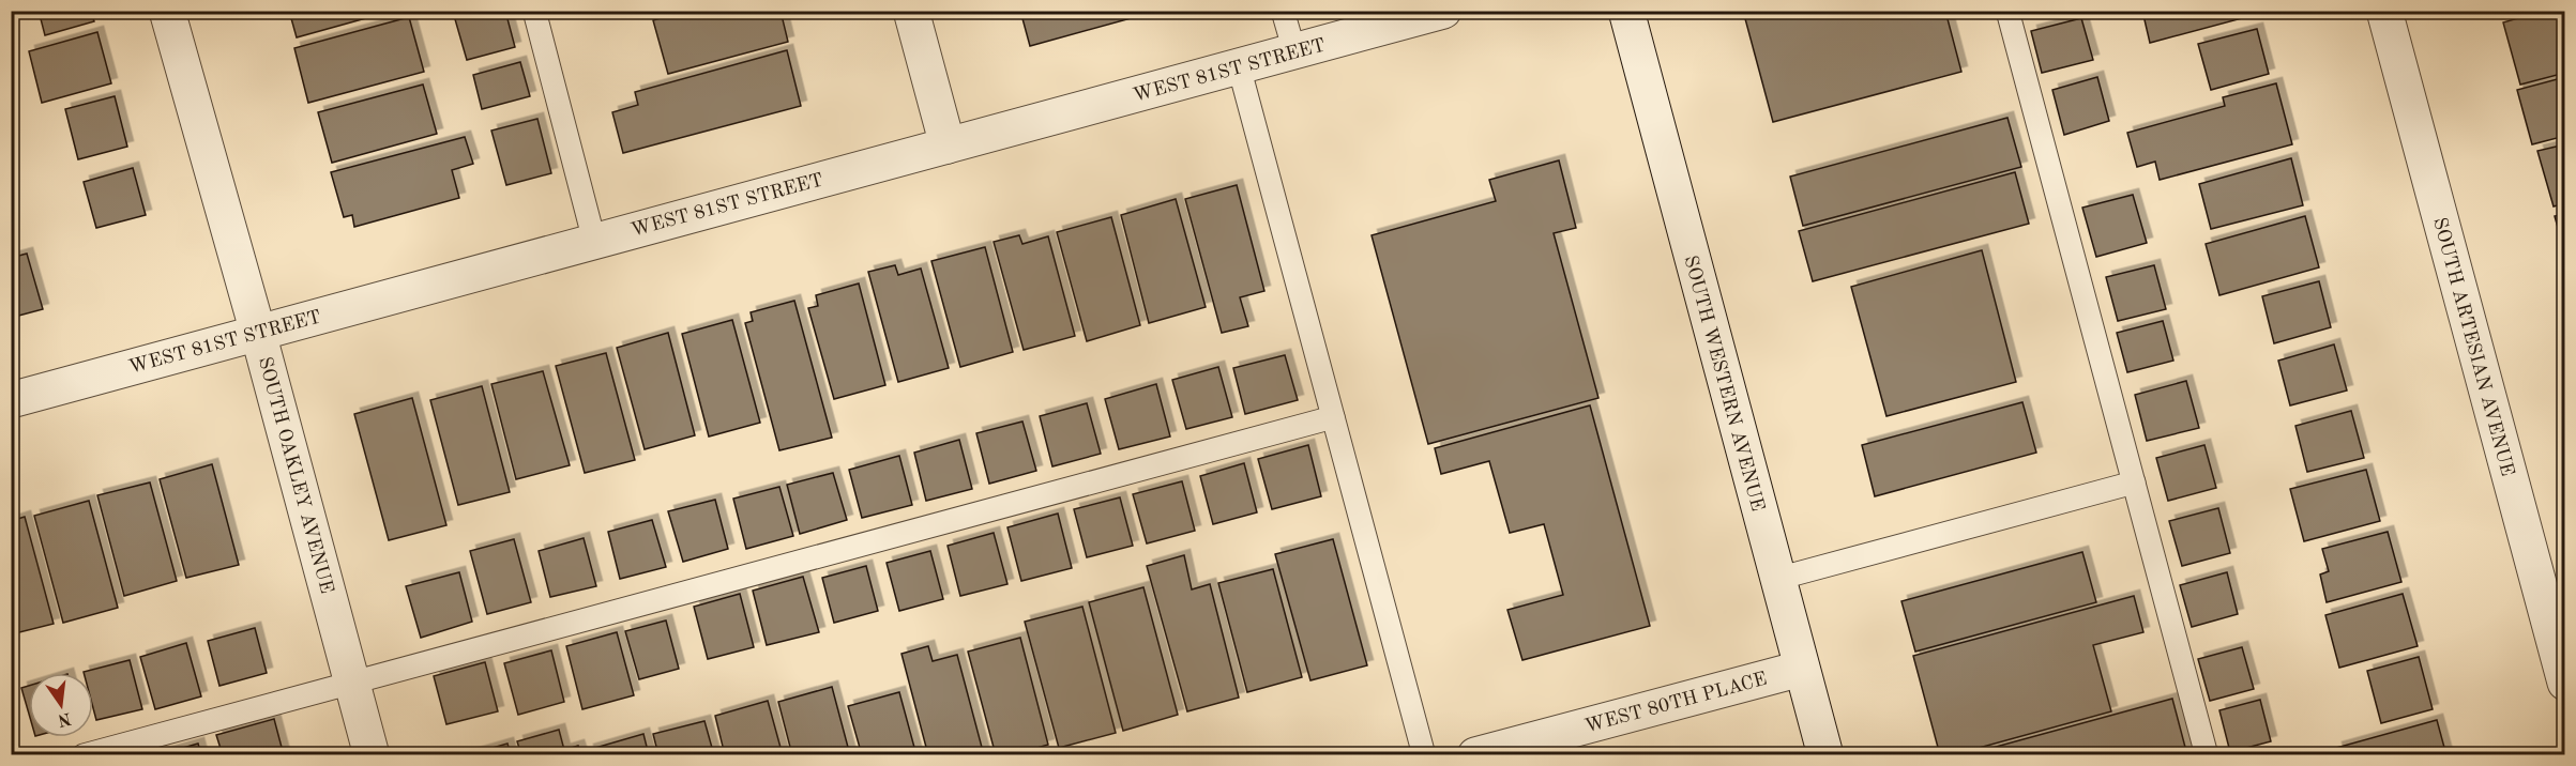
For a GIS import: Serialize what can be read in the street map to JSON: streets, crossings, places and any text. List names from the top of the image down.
{
  "streets": {
    "street": [
      "WEST 81ST STREET",
      "SOUTH ARTESIAN AVENUE",
      "SOUTH WESTERN AVENUE",
      "SOUTH OAKLEY AVENUE",
      "WEST 80TH PLACE"
    ]
  },
  "crossings": [
    ["WEST 81ST STREET", "SOUTH OAKLEY AVENUE"],
    ["SOUTH WESTERN AVENUE", "WEST 80TH PLACE"]
  ],
  "north": "bottom"
}
